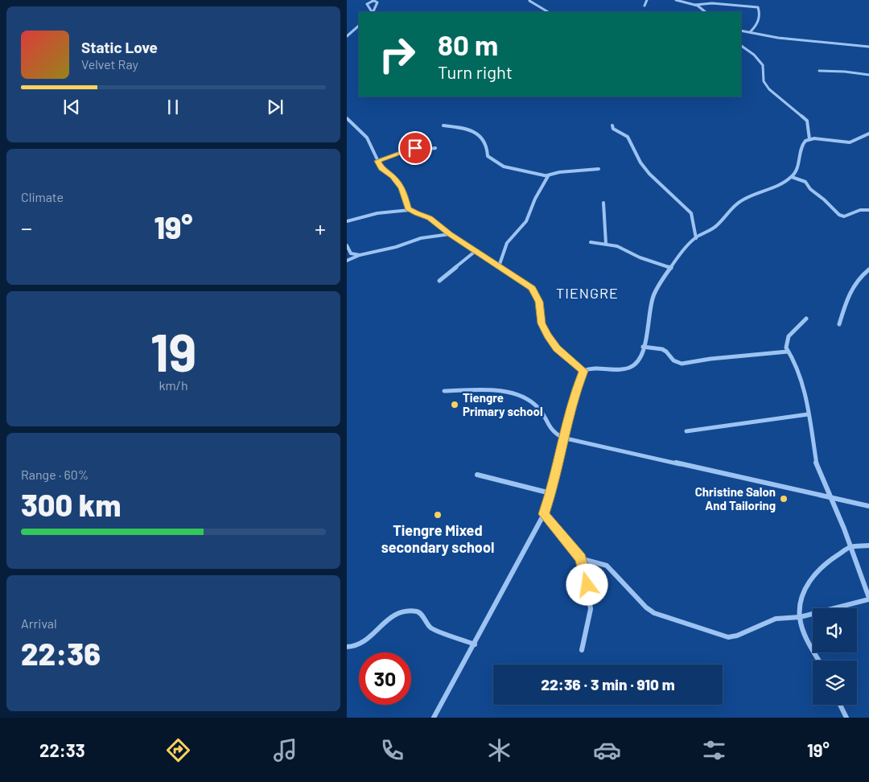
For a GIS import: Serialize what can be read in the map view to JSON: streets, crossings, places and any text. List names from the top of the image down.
{
  "districts": ["TIENGRE"],
  "places": ["Tiengre Primary school", "Christine Salon And Tailoring", "Tiengre Mixed secondary school"],
  "page": {
    "turn": ["80 m", "Turn right"],
    "song": ["Static Love", "Velvet Ray"],
    "tile": [
      "Climate",
      ["19", "km/h"],
      ["Range · 60%", "300 km"],
      ["Arrival", "22:36"]
    ],
    "heat": ["−", "19°", "+"],
    "limit": "30",
    "trip": "22:36 · 3 min · 910 m",
    "tabs": ["22:33", "19°"]
  }
}
